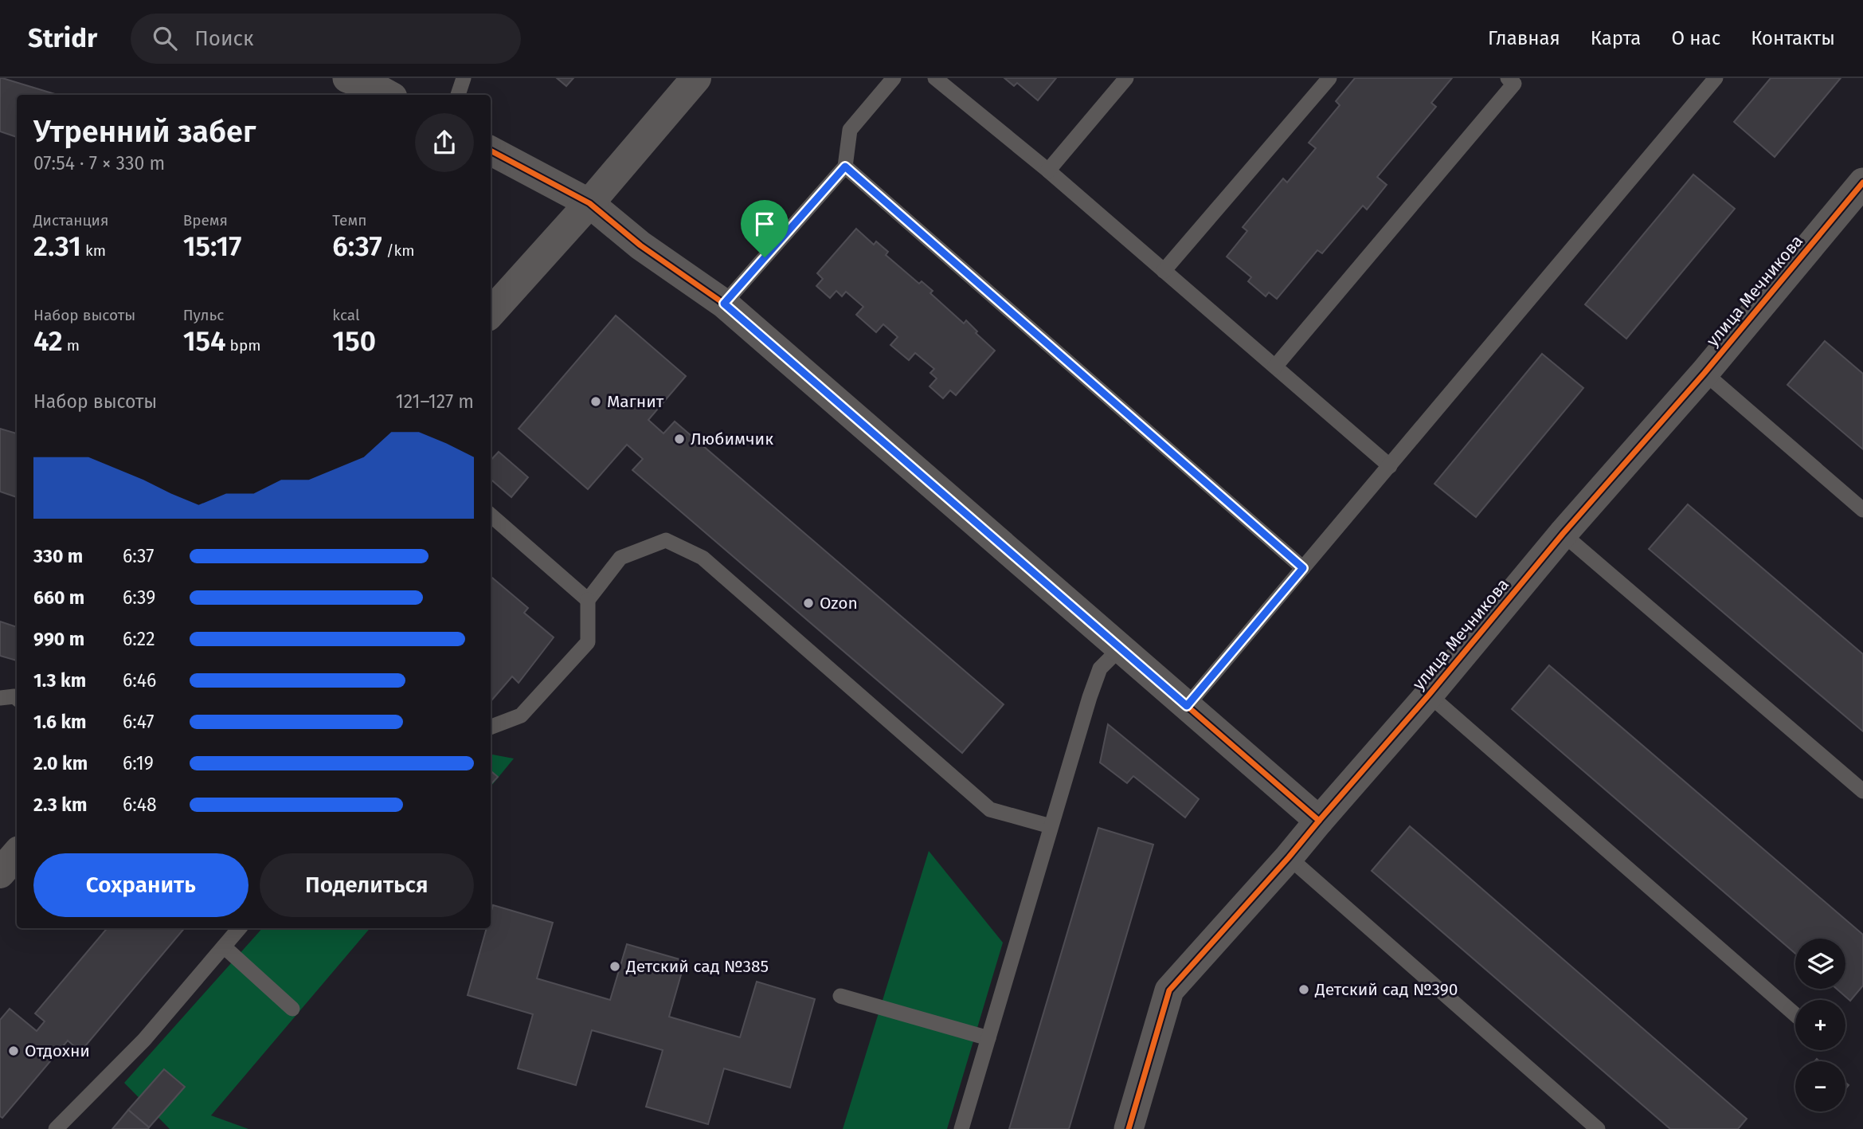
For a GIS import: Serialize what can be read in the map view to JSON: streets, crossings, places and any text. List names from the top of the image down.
{
  "streets": {
    "street": ["улица Мечникова"]
  },
  "places": [
    "Магнит",
    "Любимчик",
    "Ozon",
    "Детский сад №385",
    "Детский сад №390",
    "Отдохни"
  ],
  "page": {
    "header": "Stridr",
    "search": "Поиск",
    "nav": [
      "Главная",
      "Карта",
      "О нас",
      "Контакты"
    ],
    "heading": ["Утренний забег", "07:54 · 7 × 330 m"],
    "stats": [
      ["Дистанция", "2.31 km"],
      ["Время", "15:17"],
      ["Темп", "6:37 /km"],
      ["Набор высоты", "42 m"],
      ["Пульс", "154 bpm"],
      ["kcal", "150"]
    ],
    "chart": ["Набор высоты", "121–127 m"],
    "list": [
      {
        "name": "330 m",
        "note": "6:37"
      },
      {
        "name": "660 m",
        "note": "6:39"
      },
      {
        "name": "990 m",
        "note": "6:22"
      },
      {
        "name": "1.3 km",
        "note": "6:46"
      },
      {
        "name": "1.6 km",
        "note": "6:47"
      },
      {
        "name": "2.0 km",
        "note": "6:19"
      },
      {
        "name": "2.3 km",
        "note": "6:48"
      }
    ],
    "buttons": ["Сохранить", "Поделиться"],
    "map_buttons": ["+", "−"]
  }
}
